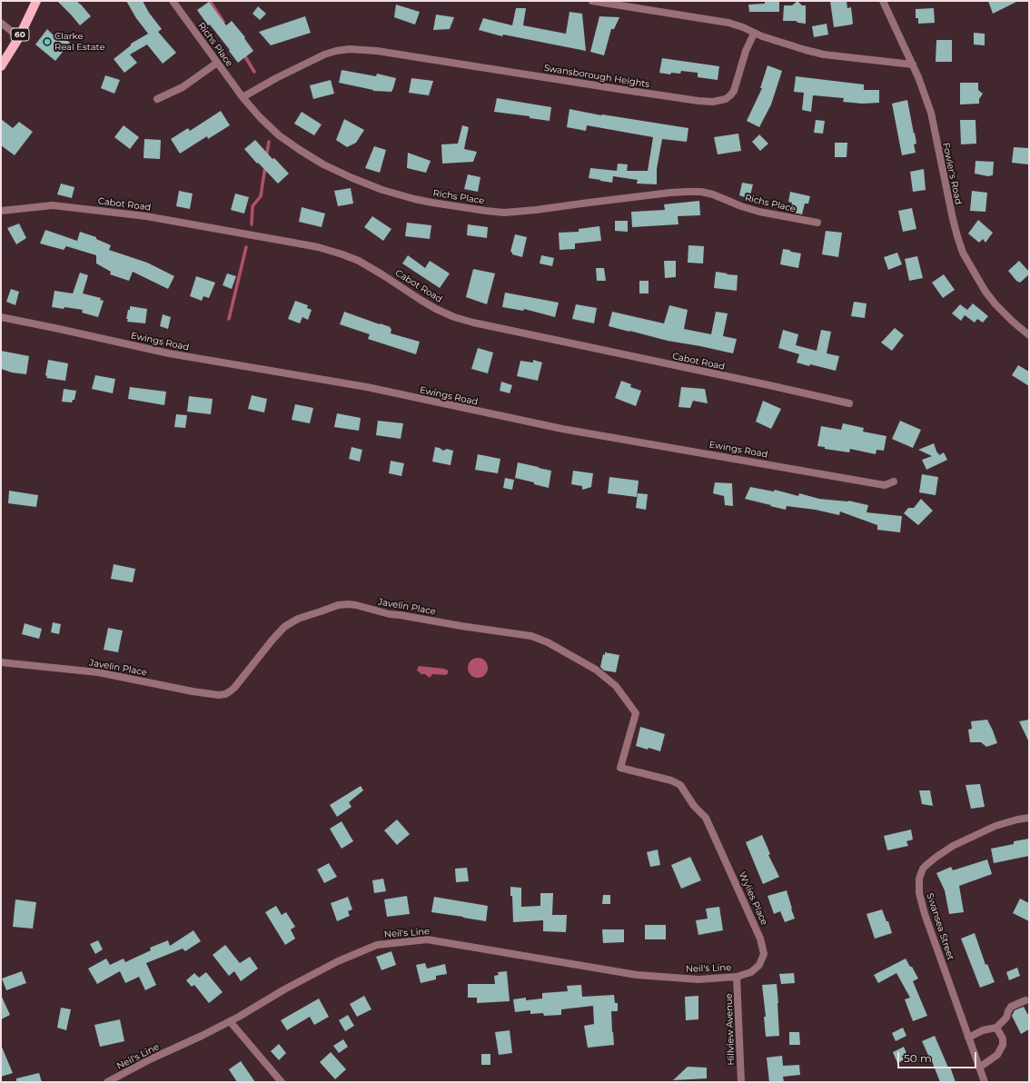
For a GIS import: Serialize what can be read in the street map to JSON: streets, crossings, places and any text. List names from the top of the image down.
{
  "streets": {
    "main road": ["60"],
    "street": [
      "Richs Place",
      "Swansborough Heights",
      "Fowler's Road",
      "Cabot Road",
      "Ewings Road",
      "Javelin Place",
      "Wylies Place",
      "Swansea Street",
      "Neil's Line",
      "Hillview Avenue"
    ]
  },
  "crossings": [
    ["Richs Place", "Swansborough Heights"],
    ["Javelin Place", "Wylies Place"],
    ["Wylies Place", "Neil's Line"],
    ["Wylies Place", "Hillview Avenue"],
    ["Neil's Line", "Hillview Avenue"]
  ],
  "places": ["Clarke Real Estate"],
  "scale_bar": "50 m"
}
